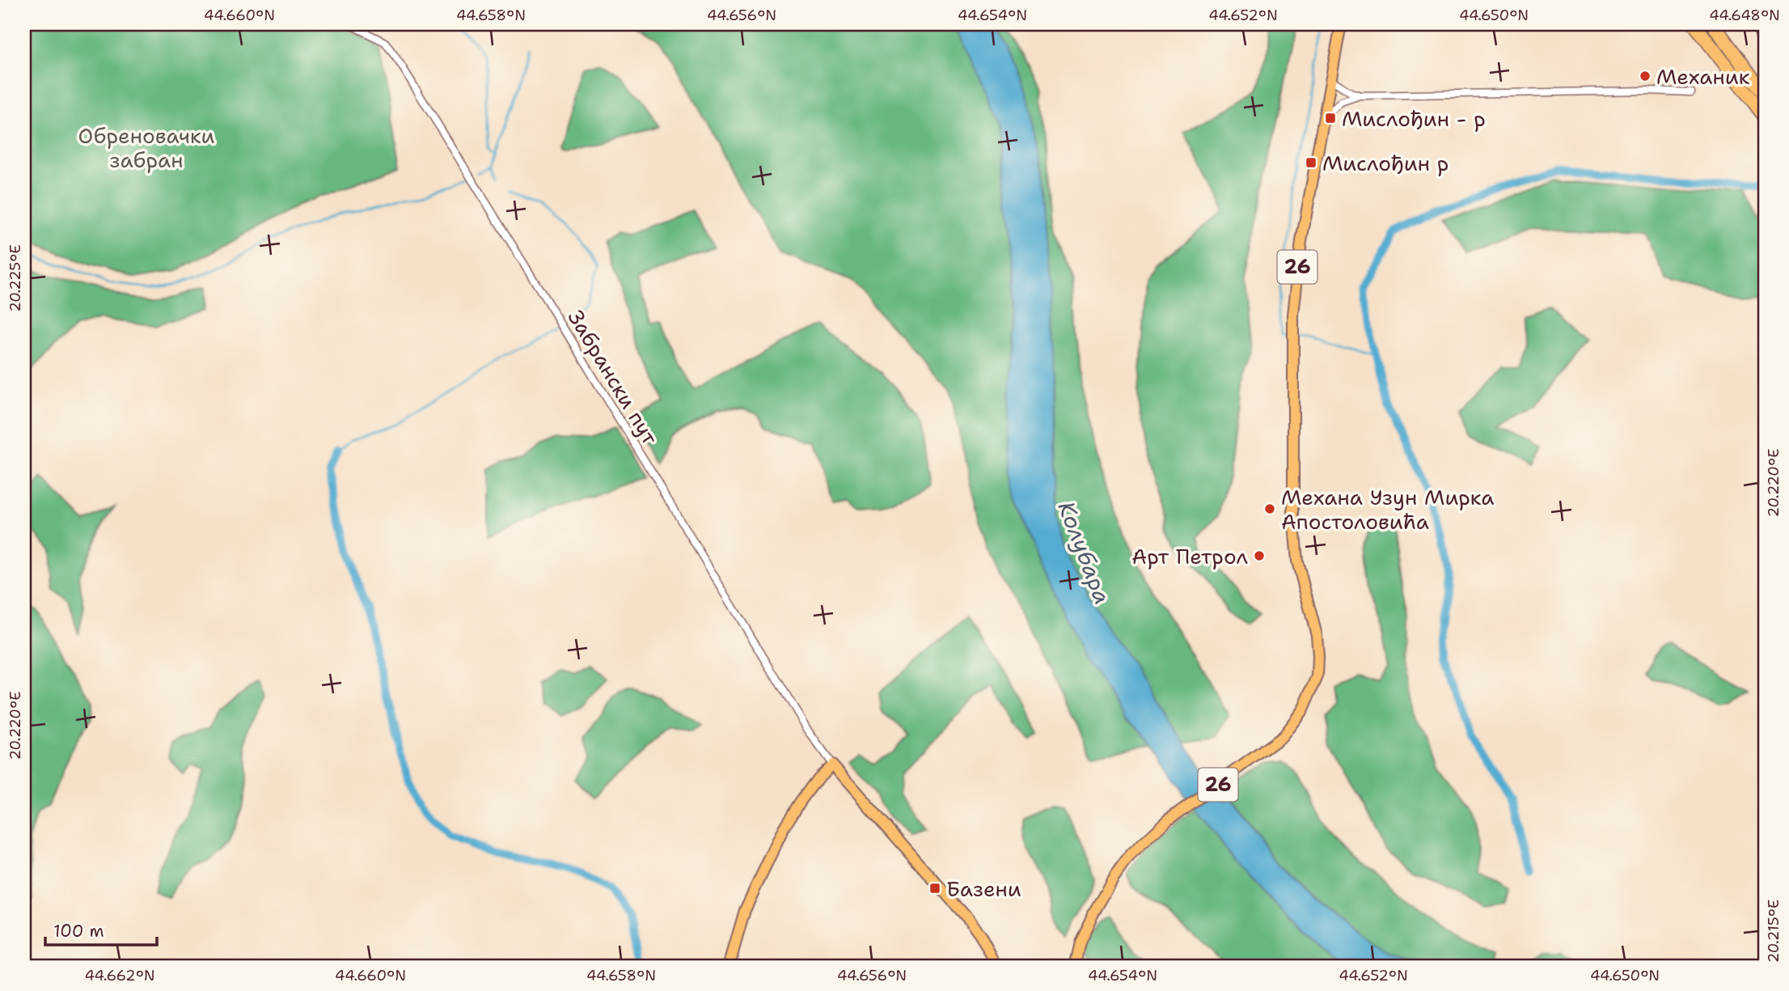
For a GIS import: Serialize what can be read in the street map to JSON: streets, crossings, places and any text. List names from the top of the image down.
{
  "streets": {
    "main road": ["26"],
    "street": ["Забрански пут"]
  },
  "water": ["Колубара"],
  "parks": ["Обреновачки забран"],
  "places": {
    "other": ["Механик", "Механа Узун Мирка Апостоловића", "Арт Петрол"],
    "transit": ["Мислођин - р", "Мислођин р", "Базени"]
  },
  "scale_bar": "100 m",
  "coordinates": [
    "44.660°N",
    "44.658°N",
    "44.656°N",
    "44.654°N",
    "44.652°N",
    "44.650°N",
    "44.648°N",
    "20.225°E",
    "20.220°E",
    "20.215°E",
    "44.662°N"
  ]
}
